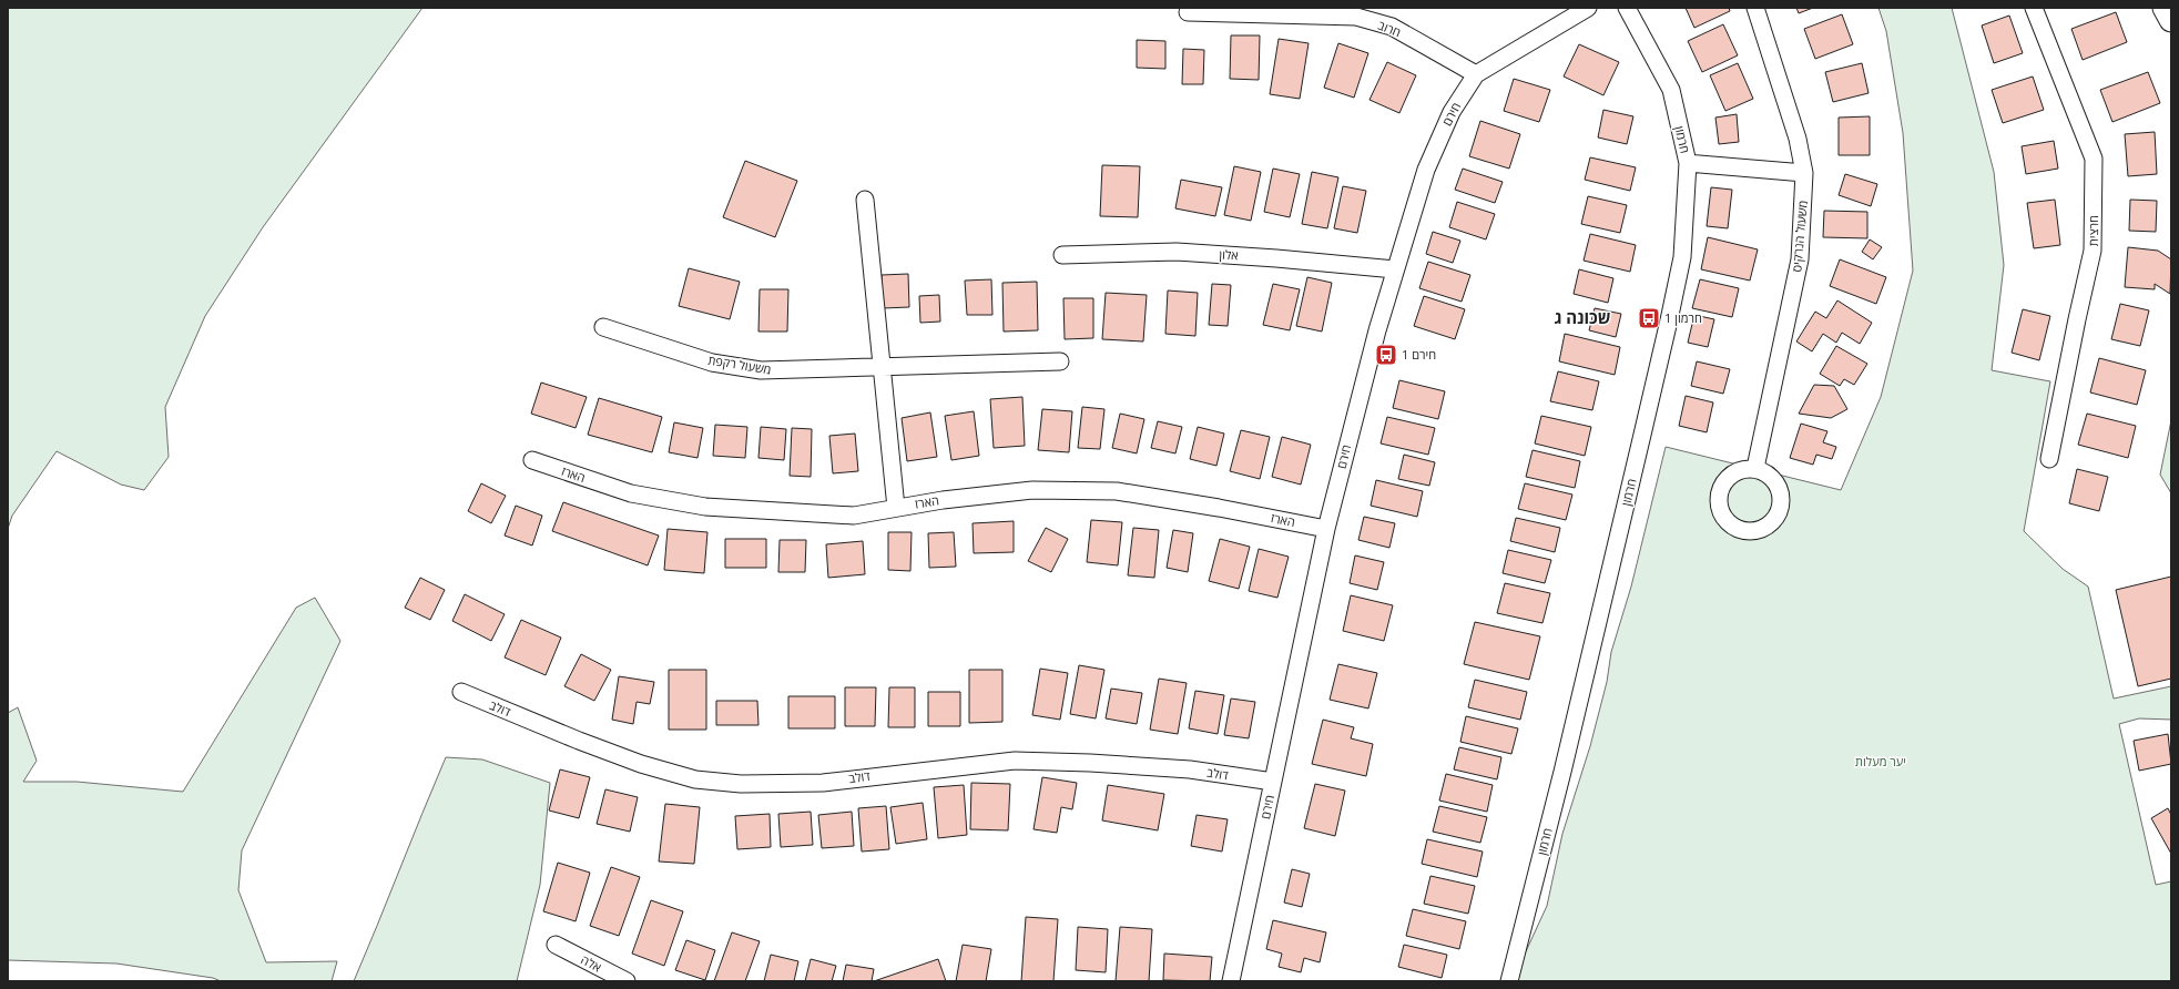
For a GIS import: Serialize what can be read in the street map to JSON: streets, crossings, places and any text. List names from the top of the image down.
{
  "streets": {
    "street": [
      "חרוב",
      "חירם",
      "חרמון",
      "חרצית",
      "משעול הנרקיס",
      "אלון",
      "משעול רקפת",
      "הארז",
      "דולב",
      "אלה"
    ]
  },
  "crossings": [
    ["חרוב", "חירם"],
    ["חירם", "אלון"],
    ["חירם", "הארז"],
    ["חירם", "דולב"]
  ],
  "districts": ["שכונה ג"],
  "parks": ["יער מעלות"],
  "places": {
    "bus stop": ["חרמון 1", "חירם 1"]
  }
}
